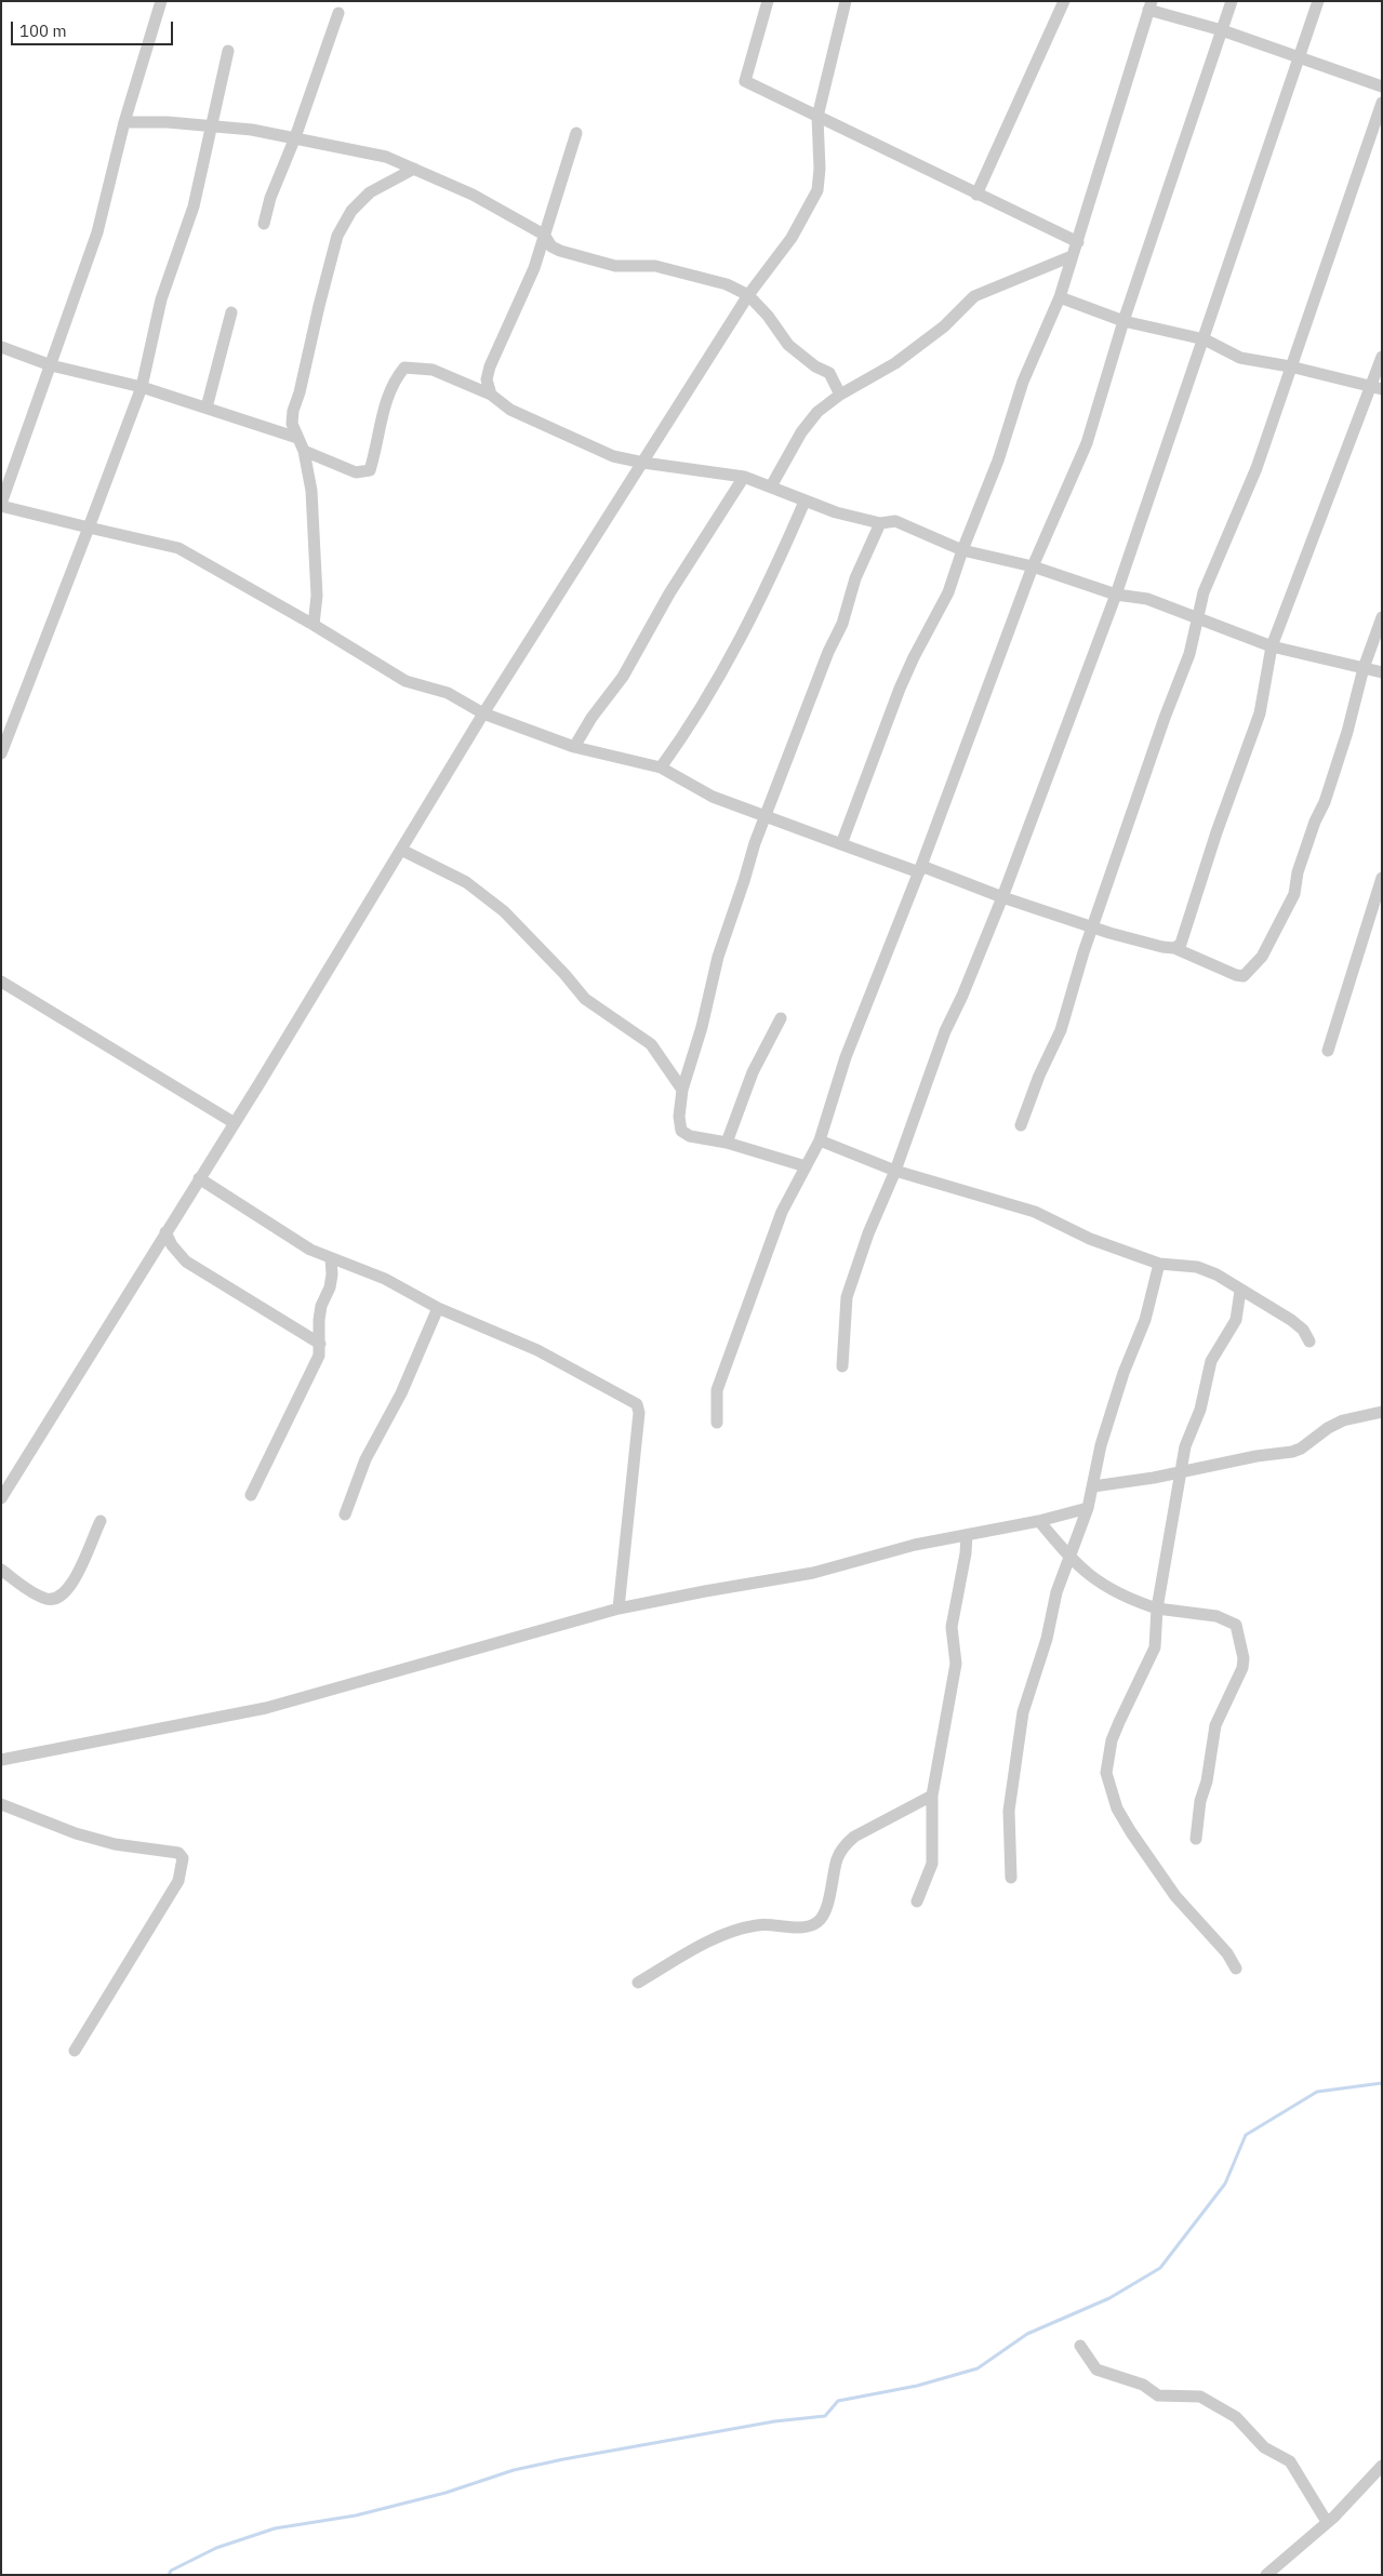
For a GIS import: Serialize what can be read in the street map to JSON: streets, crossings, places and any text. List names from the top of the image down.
{
  "scale_bar": "100 m"
}
